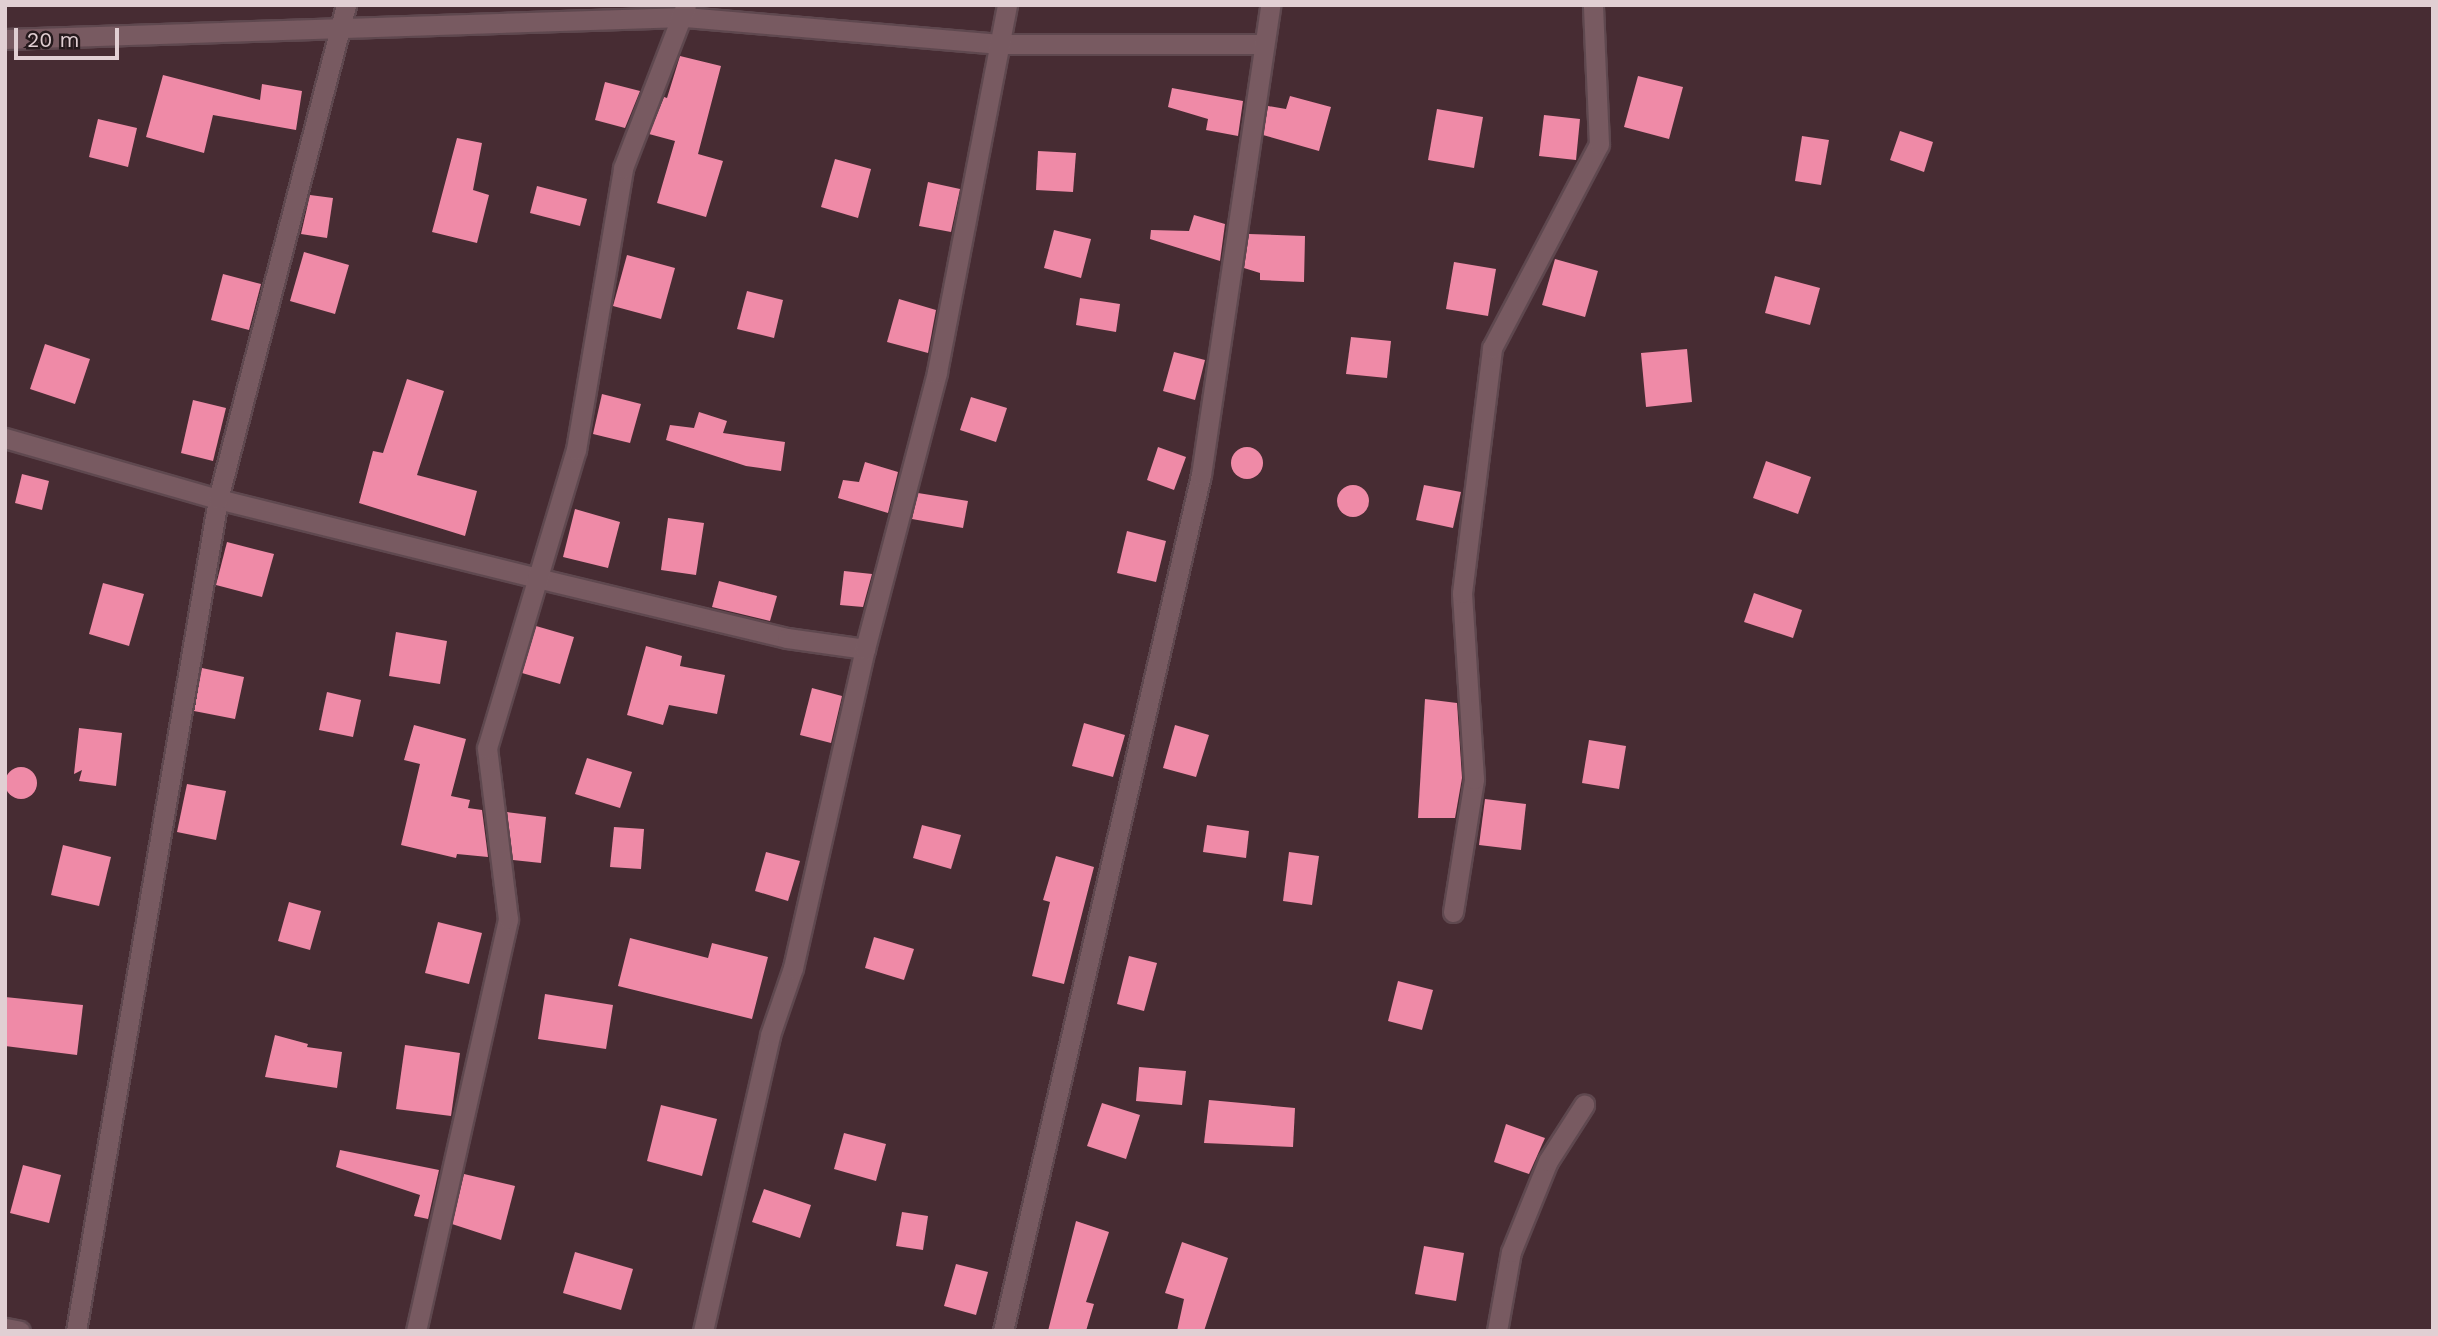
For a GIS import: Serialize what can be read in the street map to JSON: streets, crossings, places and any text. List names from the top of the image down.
{
  "scale_bar": "20 m"
}
